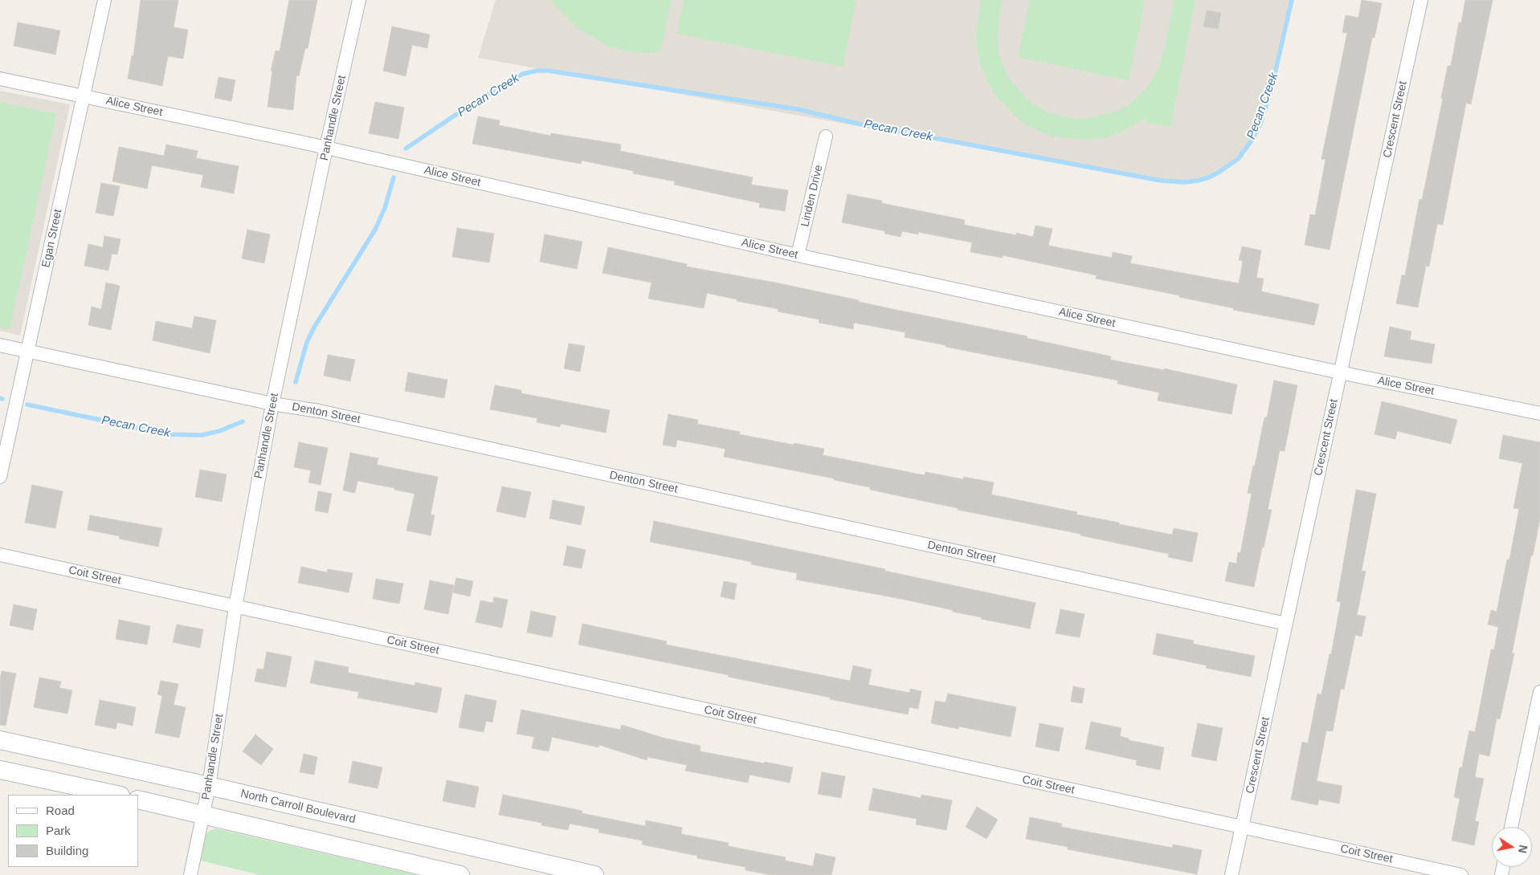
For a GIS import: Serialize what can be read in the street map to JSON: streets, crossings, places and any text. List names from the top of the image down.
{
  "streets": {
    "main road": ["North Carroll Boulevard"],
    "street": [
      "Alice Street",
      "Panhandle Street",
      "Crescent Street",
      "Linden Drive",
      "Egan Street",
      "Denton Street",
      "Coit Street"
    ]
  },
  "crossings": [
    ["Alice Street", "Panhandle Street"],
    ["Alice Street", "Crescent Street"],
    ["Alice Street", "Linden Drive"],
    ["Alice Street", "Egan Street"],
    ["Panhandle Street", "Denton Street"],
    ["Panhandle Street", "Coit Street"],
    ["Panhandle Street", "North Carroll Boulevard"],
    ["Crescent Street", "Denton Street"],
    ["Crescent Street", "Coit Street"],
    ["Egan Street", "Denton Street"]
  ],
  "water": ["Pecan Creek"],
  "legend": ["Road", "Park", "Building"],
  "north": "right"
}
